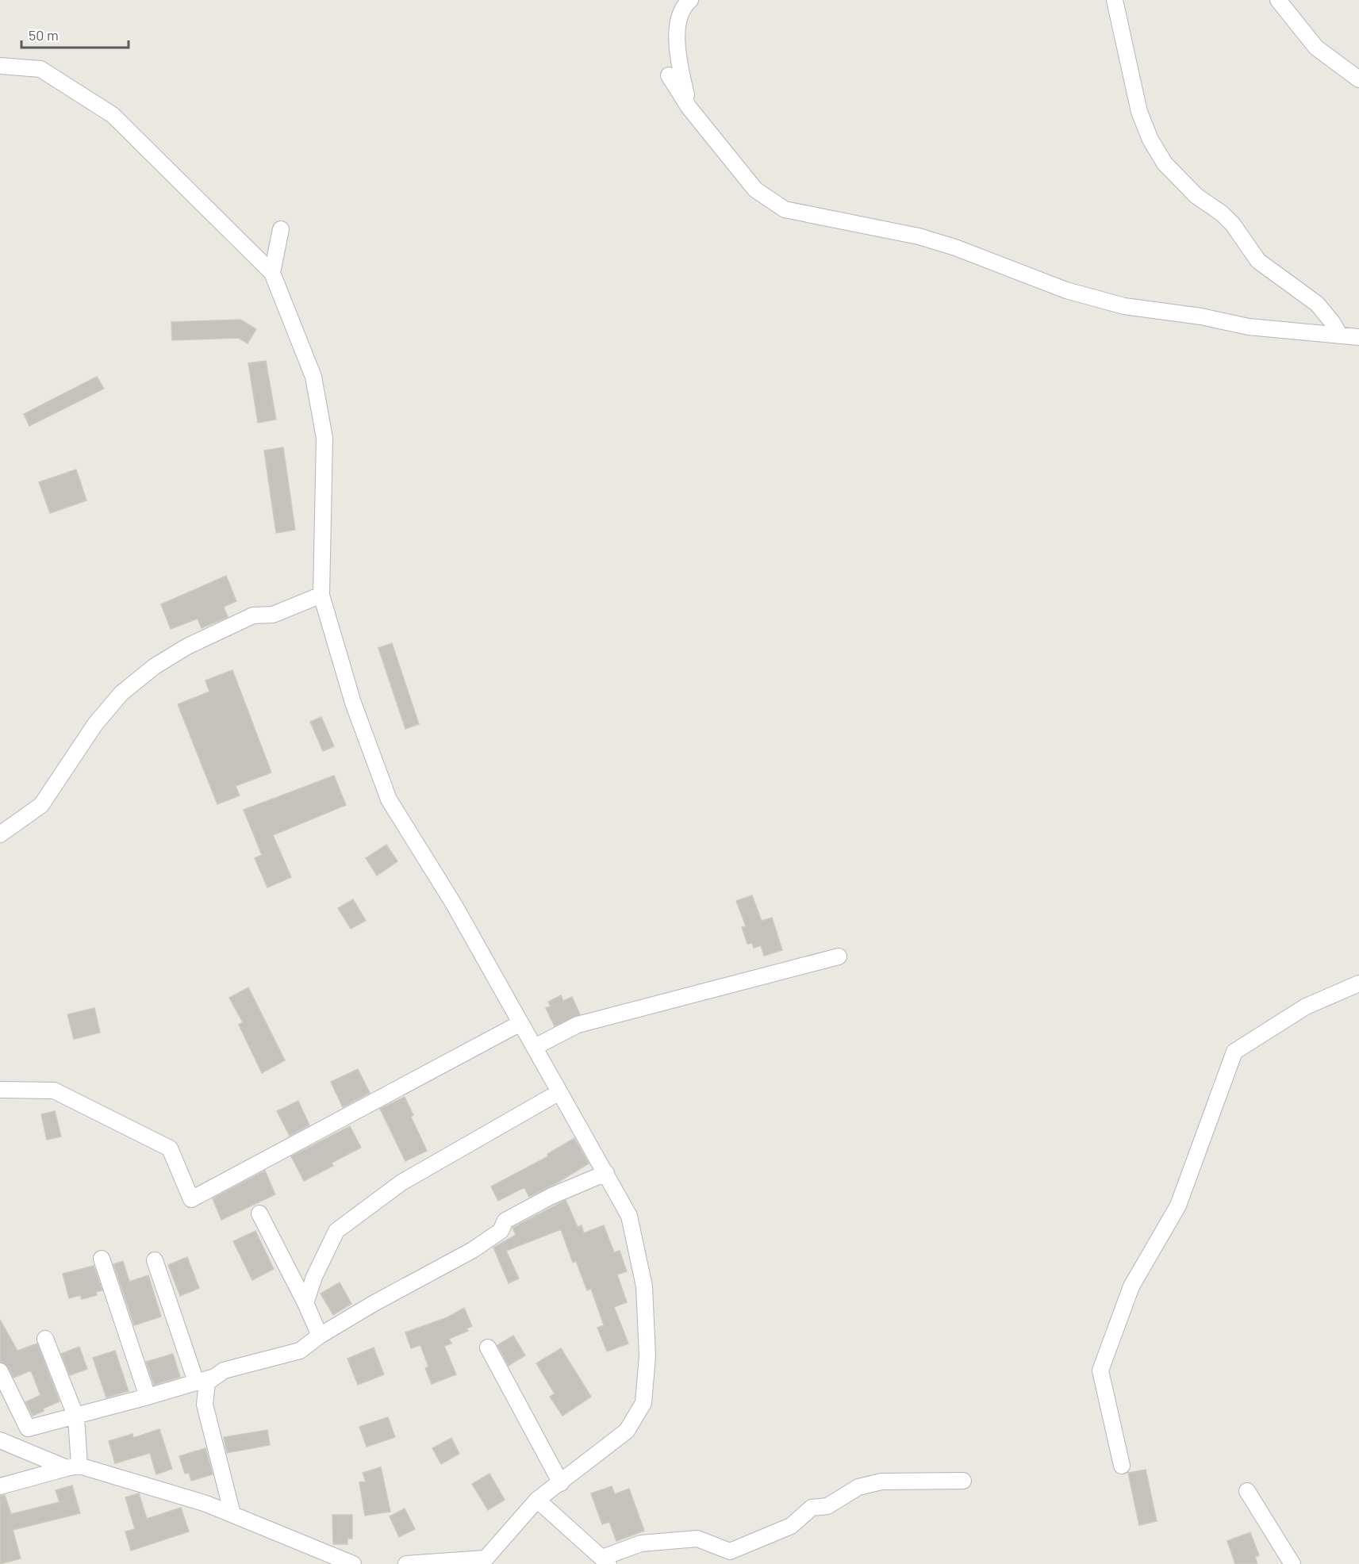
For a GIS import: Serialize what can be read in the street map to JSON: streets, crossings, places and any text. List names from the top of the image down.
{
  "scale_bar": "50 m"
}
